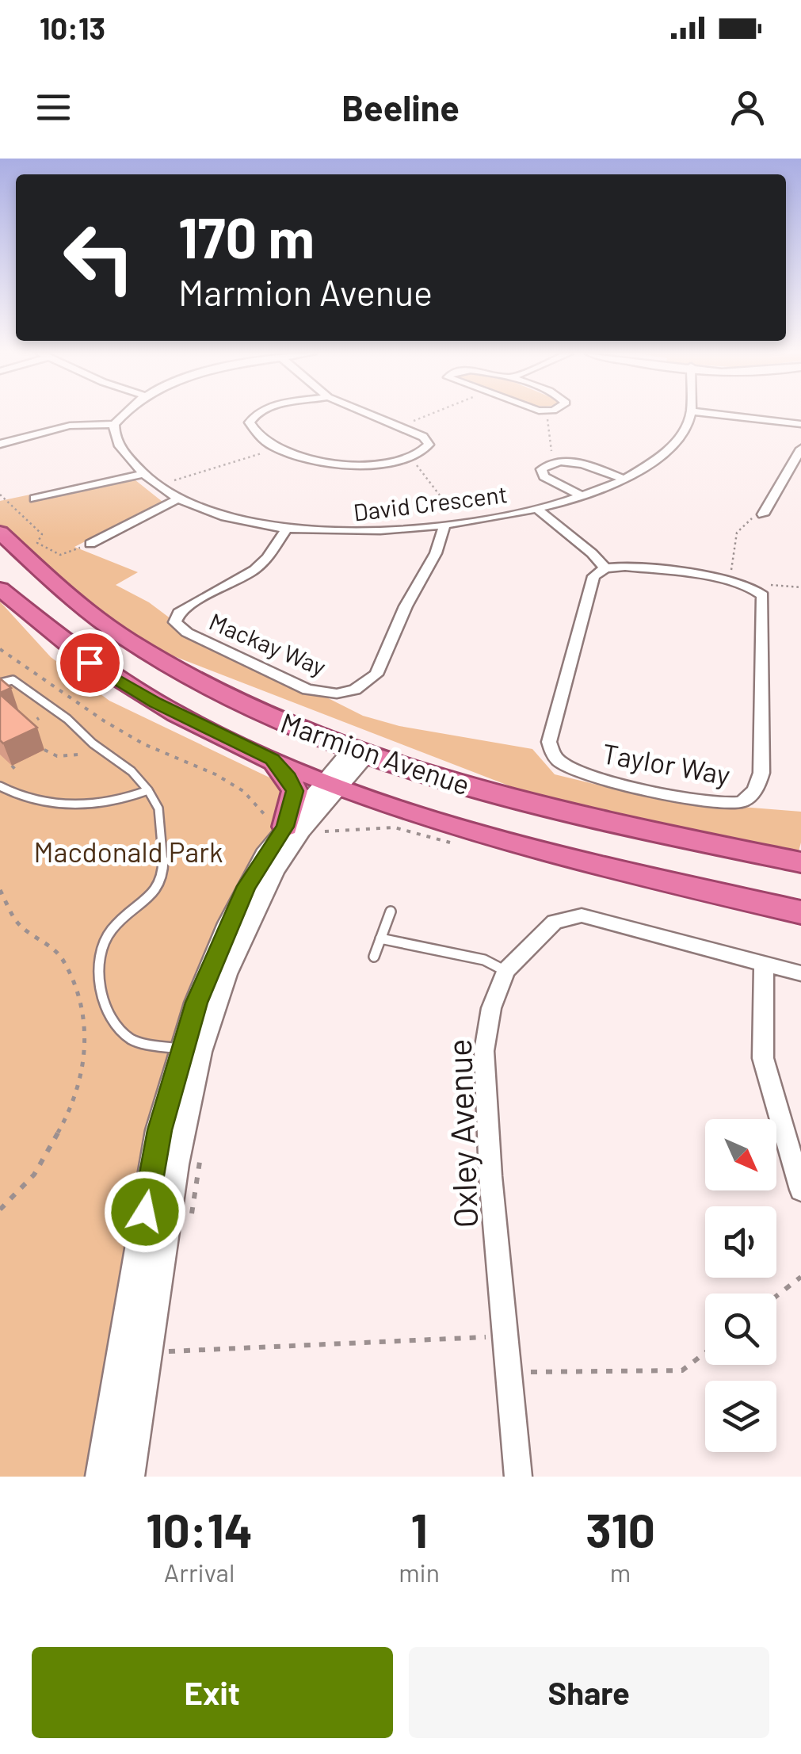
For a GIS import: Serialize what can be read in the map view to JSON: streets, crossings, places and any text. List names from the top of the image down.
{
  "streets": {
    "highway": ["Marmion Avenue"],
    "street": [
      "David Crescent",
      "Mackay Way",
      "Taylor Way",
      "Oxley Avenue"
    ]
  },
  "crossings": [
    ["David Crescent", "Mackay Way"]
  ],
  "parks": ["Macdonald Park"],
  "north": "bottom right",
  "page": {
    "status": "10:13",
    "header": "Beeline",
    "turn": ["170 m", "Marmion Avenue"],
    "eta": [
      "10:14",
      "Arrival",
      "1",
      "min",
      "310",
      "m"
    ],
    "buttons": ["Exit", "Share"]
  }
}
